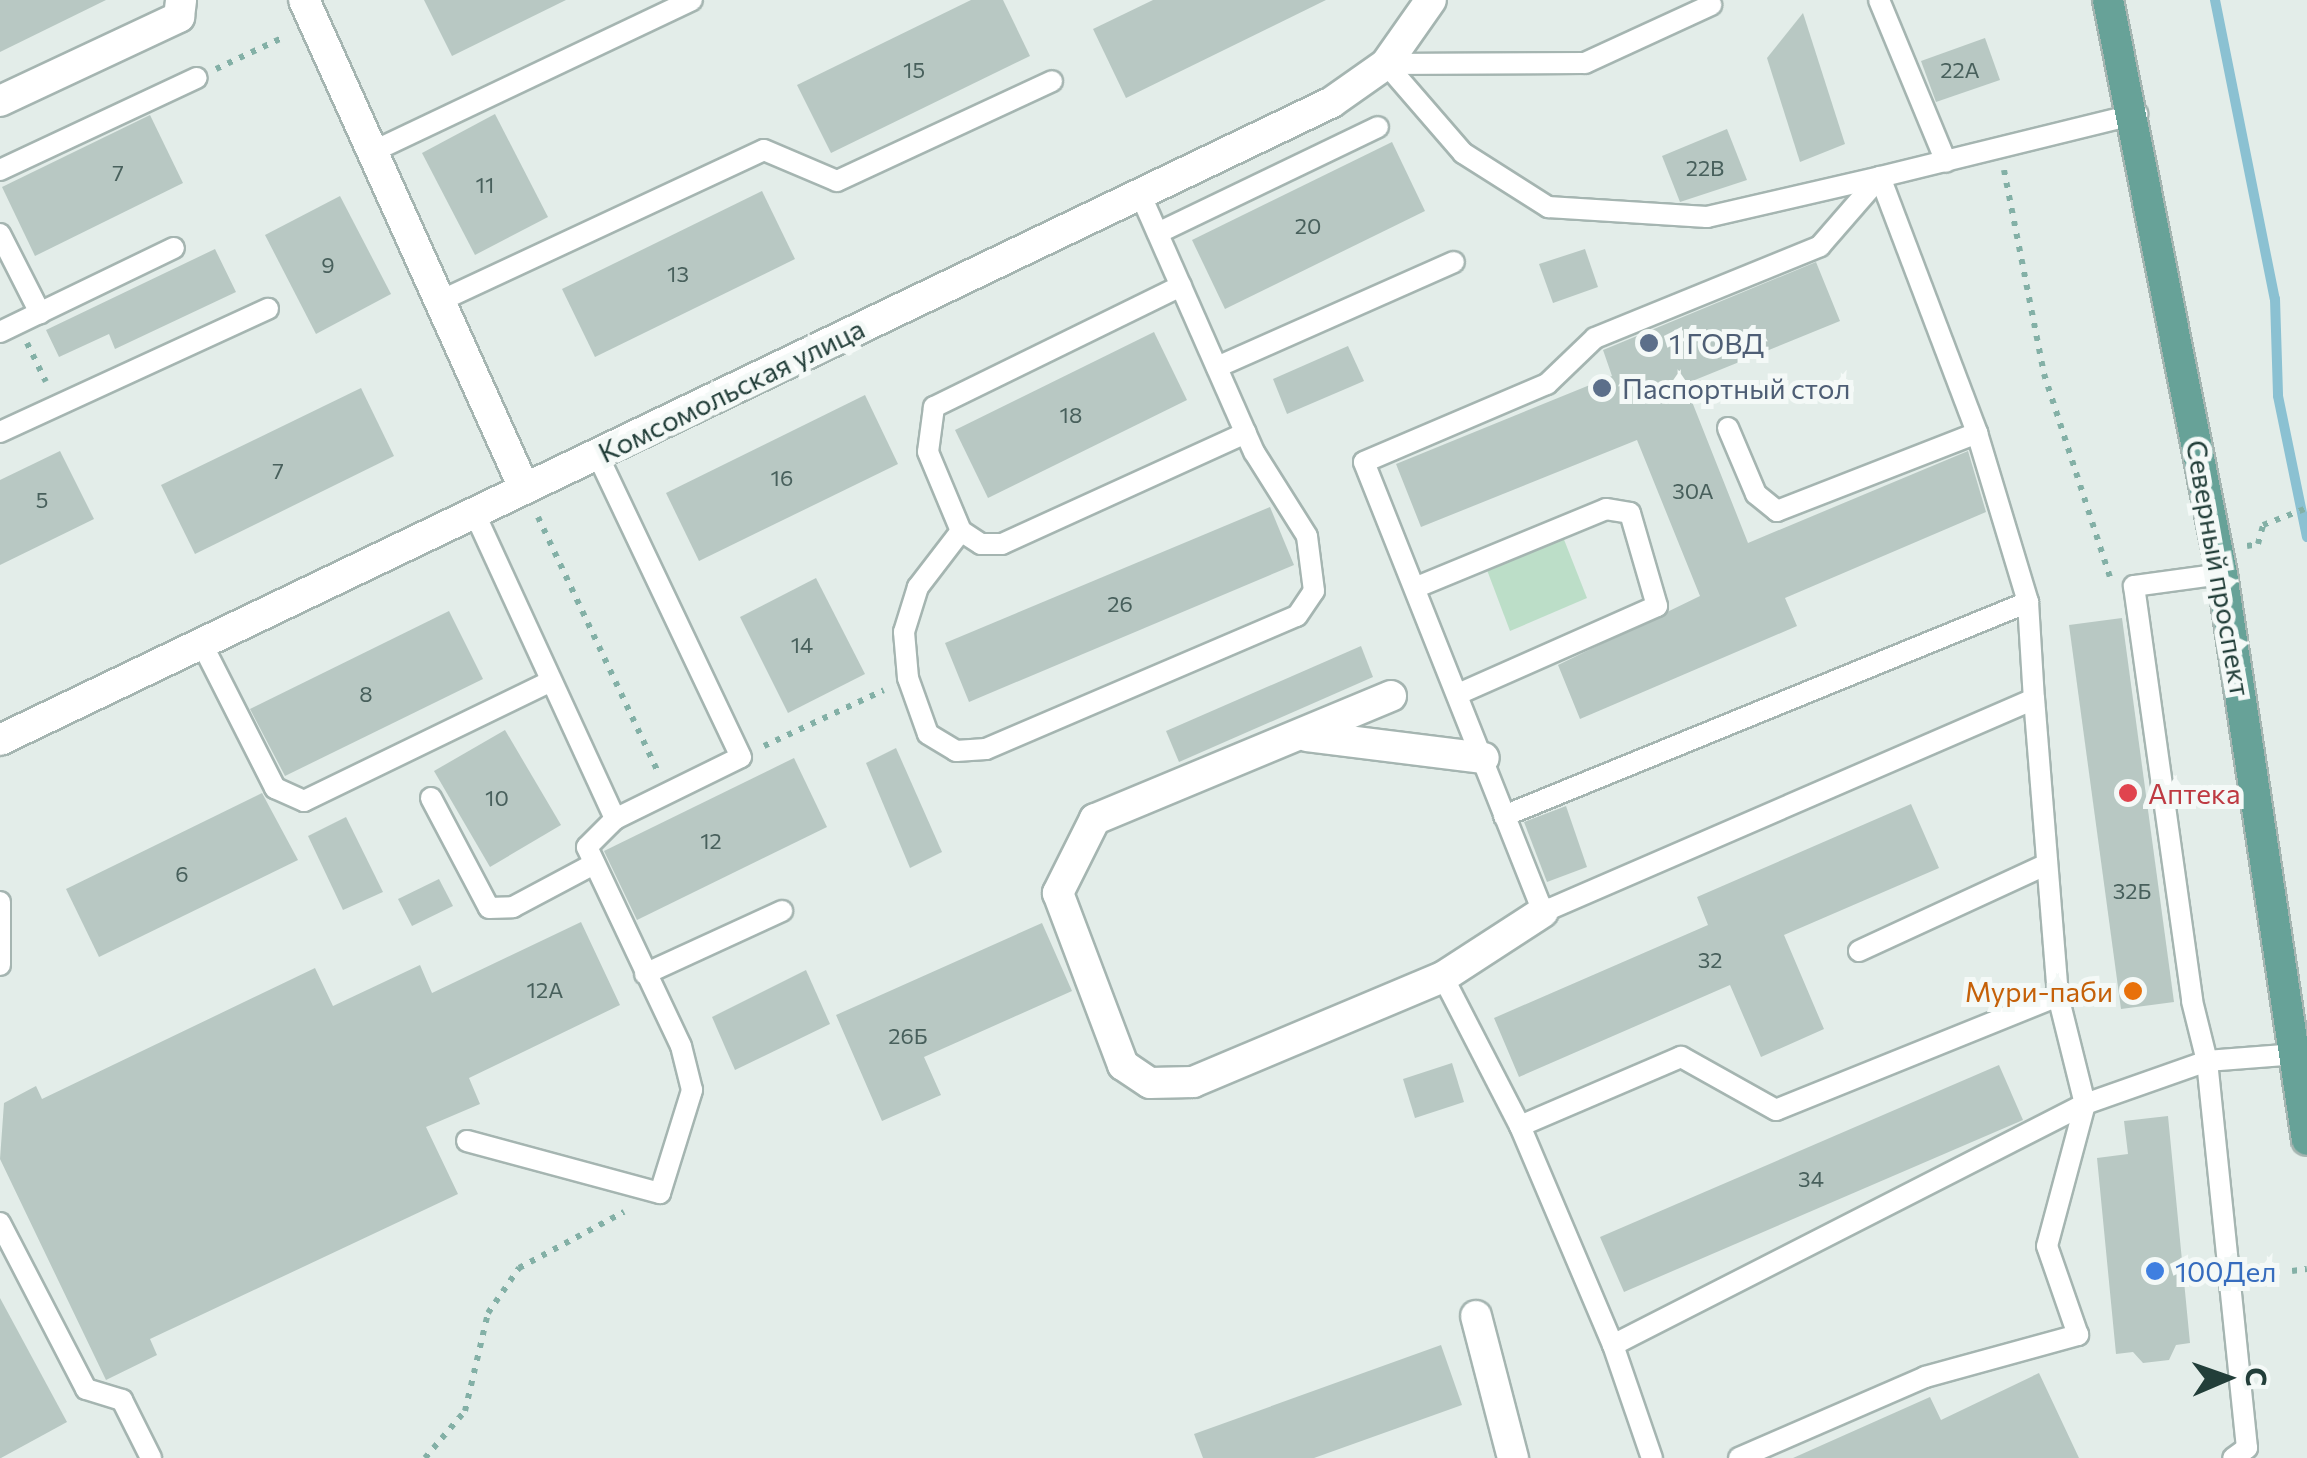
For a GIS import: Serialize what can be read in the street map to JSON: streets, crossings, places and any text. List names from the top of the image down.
{
  "streets": {
    "main road": ["Северный проспект"],
    "street": ["Комсомольская улица"]
  },
  "places": [
    "1 ГОВД",
    "Паспортный стол",
    "Аптека",
    "Мури-паби",
    "100Дел"
  ],
  "house_numbers": [
    "15",
    "22А",
    "22В",
    "7",
    "11",
    "20",
    "9",
    "13",
    "18",
    "7",
    "16",
    "30А",
    "5",
    "26",
    "14",
    "8",
    "10",
    "12",
    "6",
    "32Б",
    "32",
    "12А",
    "26Б",
    "34"
  ],
  "north": "right"
}
